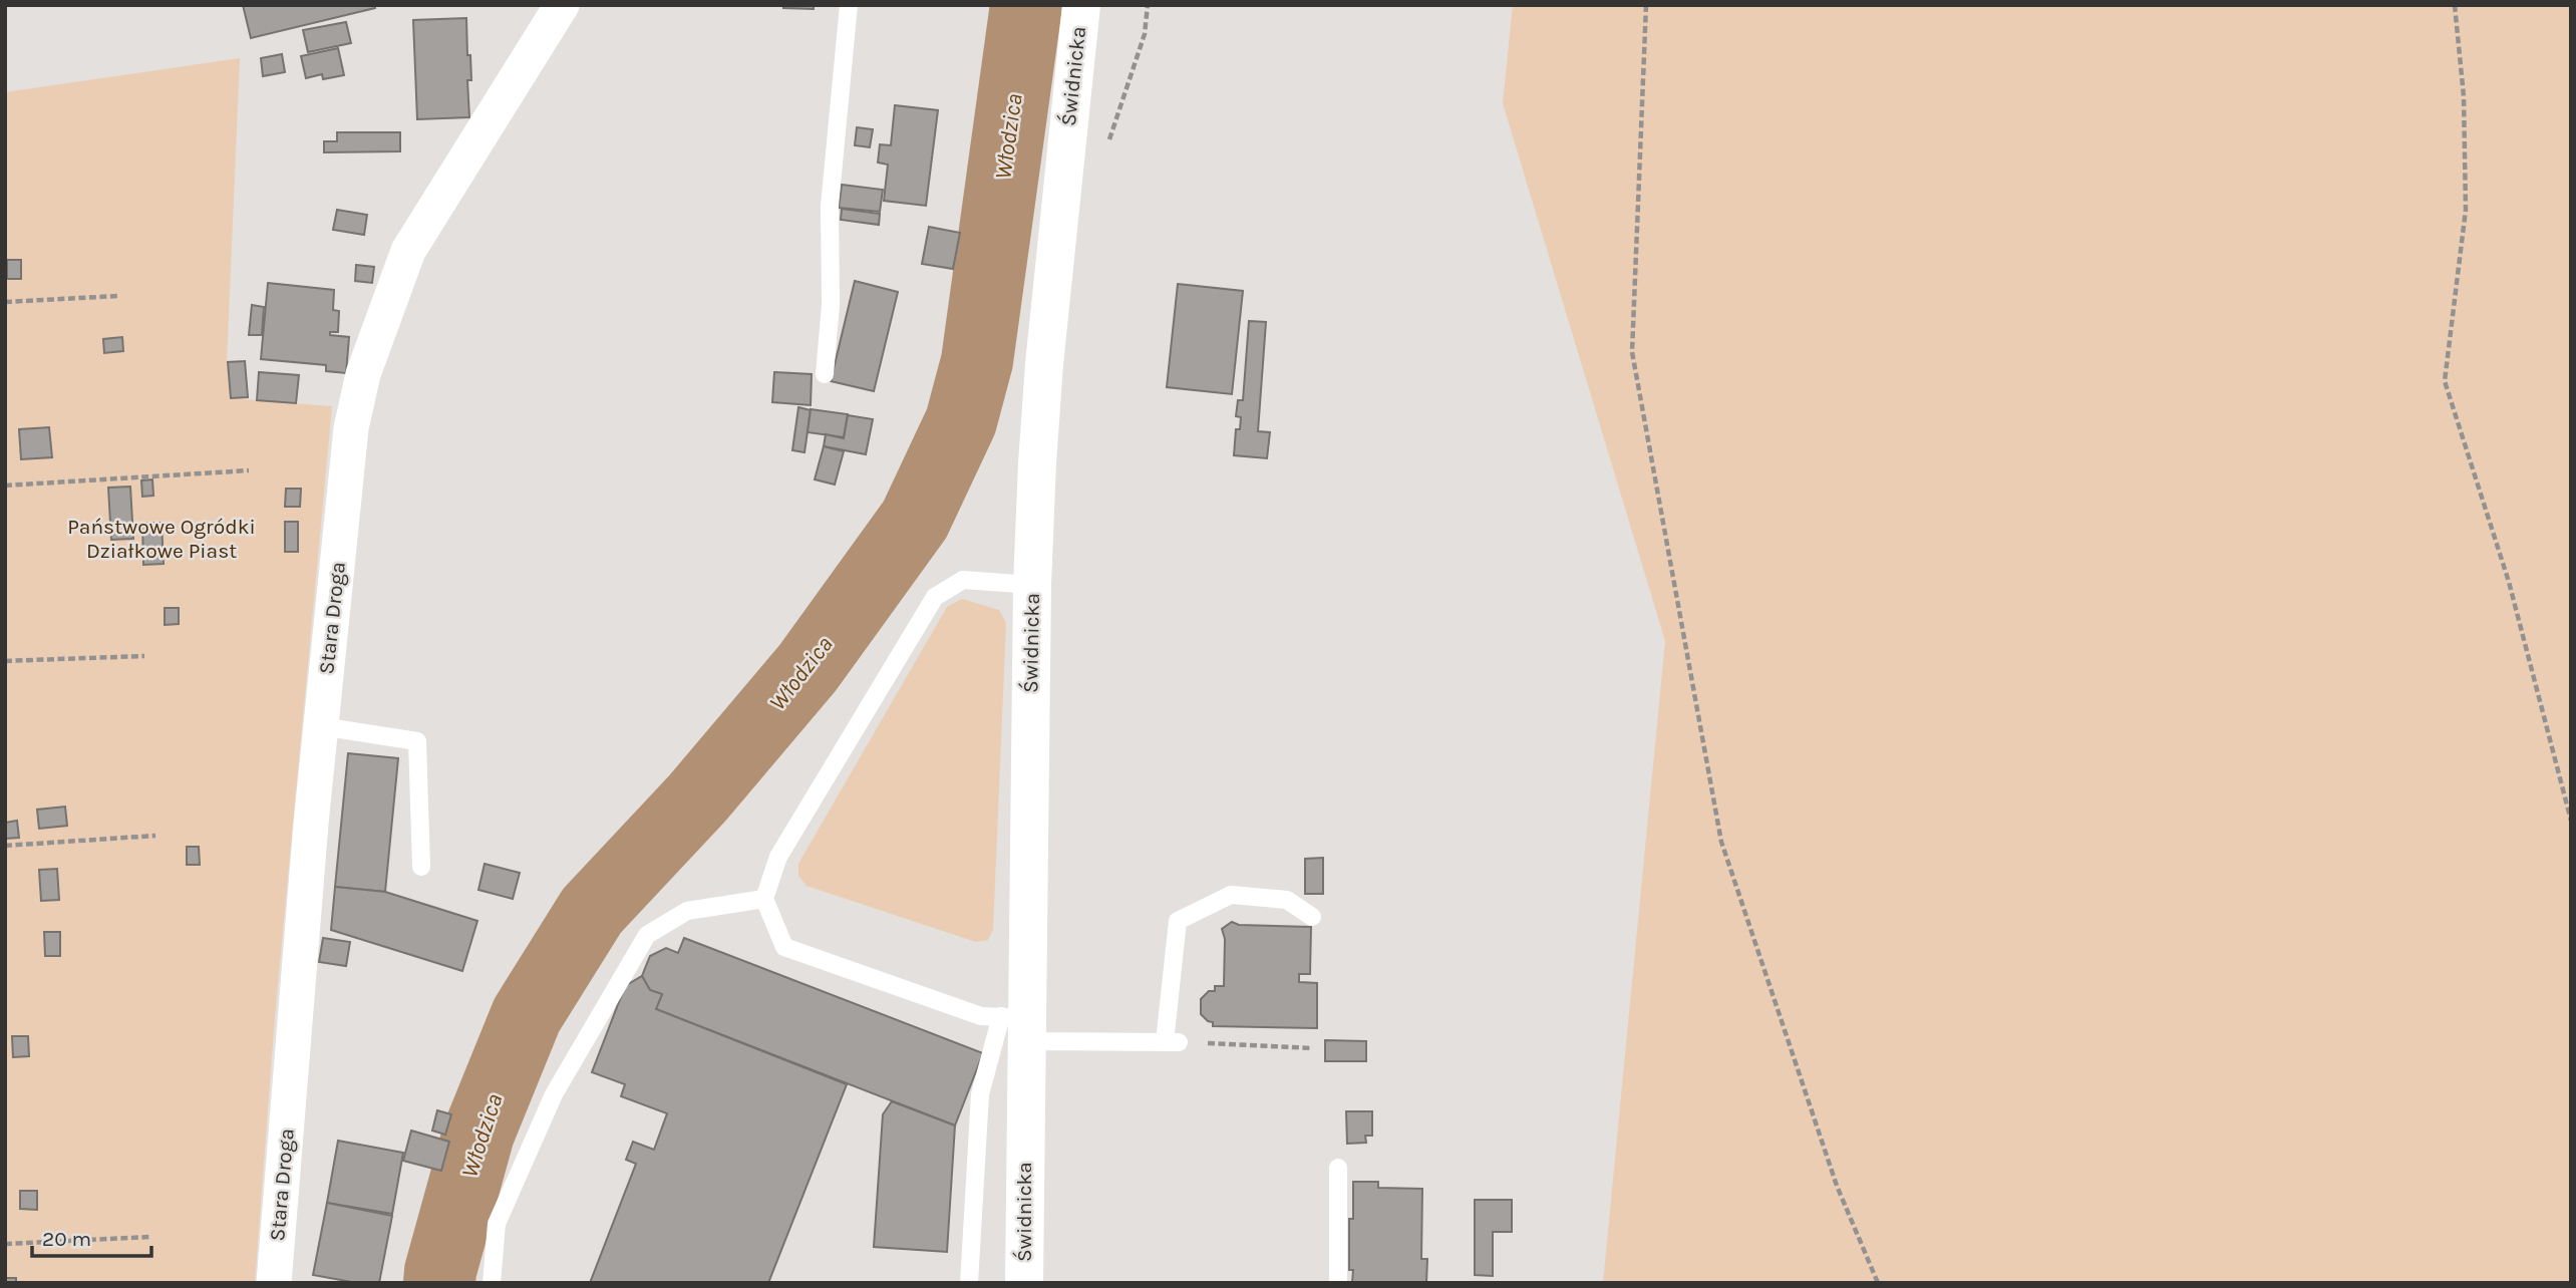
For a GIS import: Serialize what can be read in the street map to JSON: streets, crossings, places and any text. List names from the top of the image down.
{
  "streets": {
    "street": ["Świdnicka", "Stara Droga"]
  },
  "water": ["Włodzica"],
  "parks": ["Państwowe Ogródki Działkowe Piast"],
  "scale_bar": "20 m"
}
